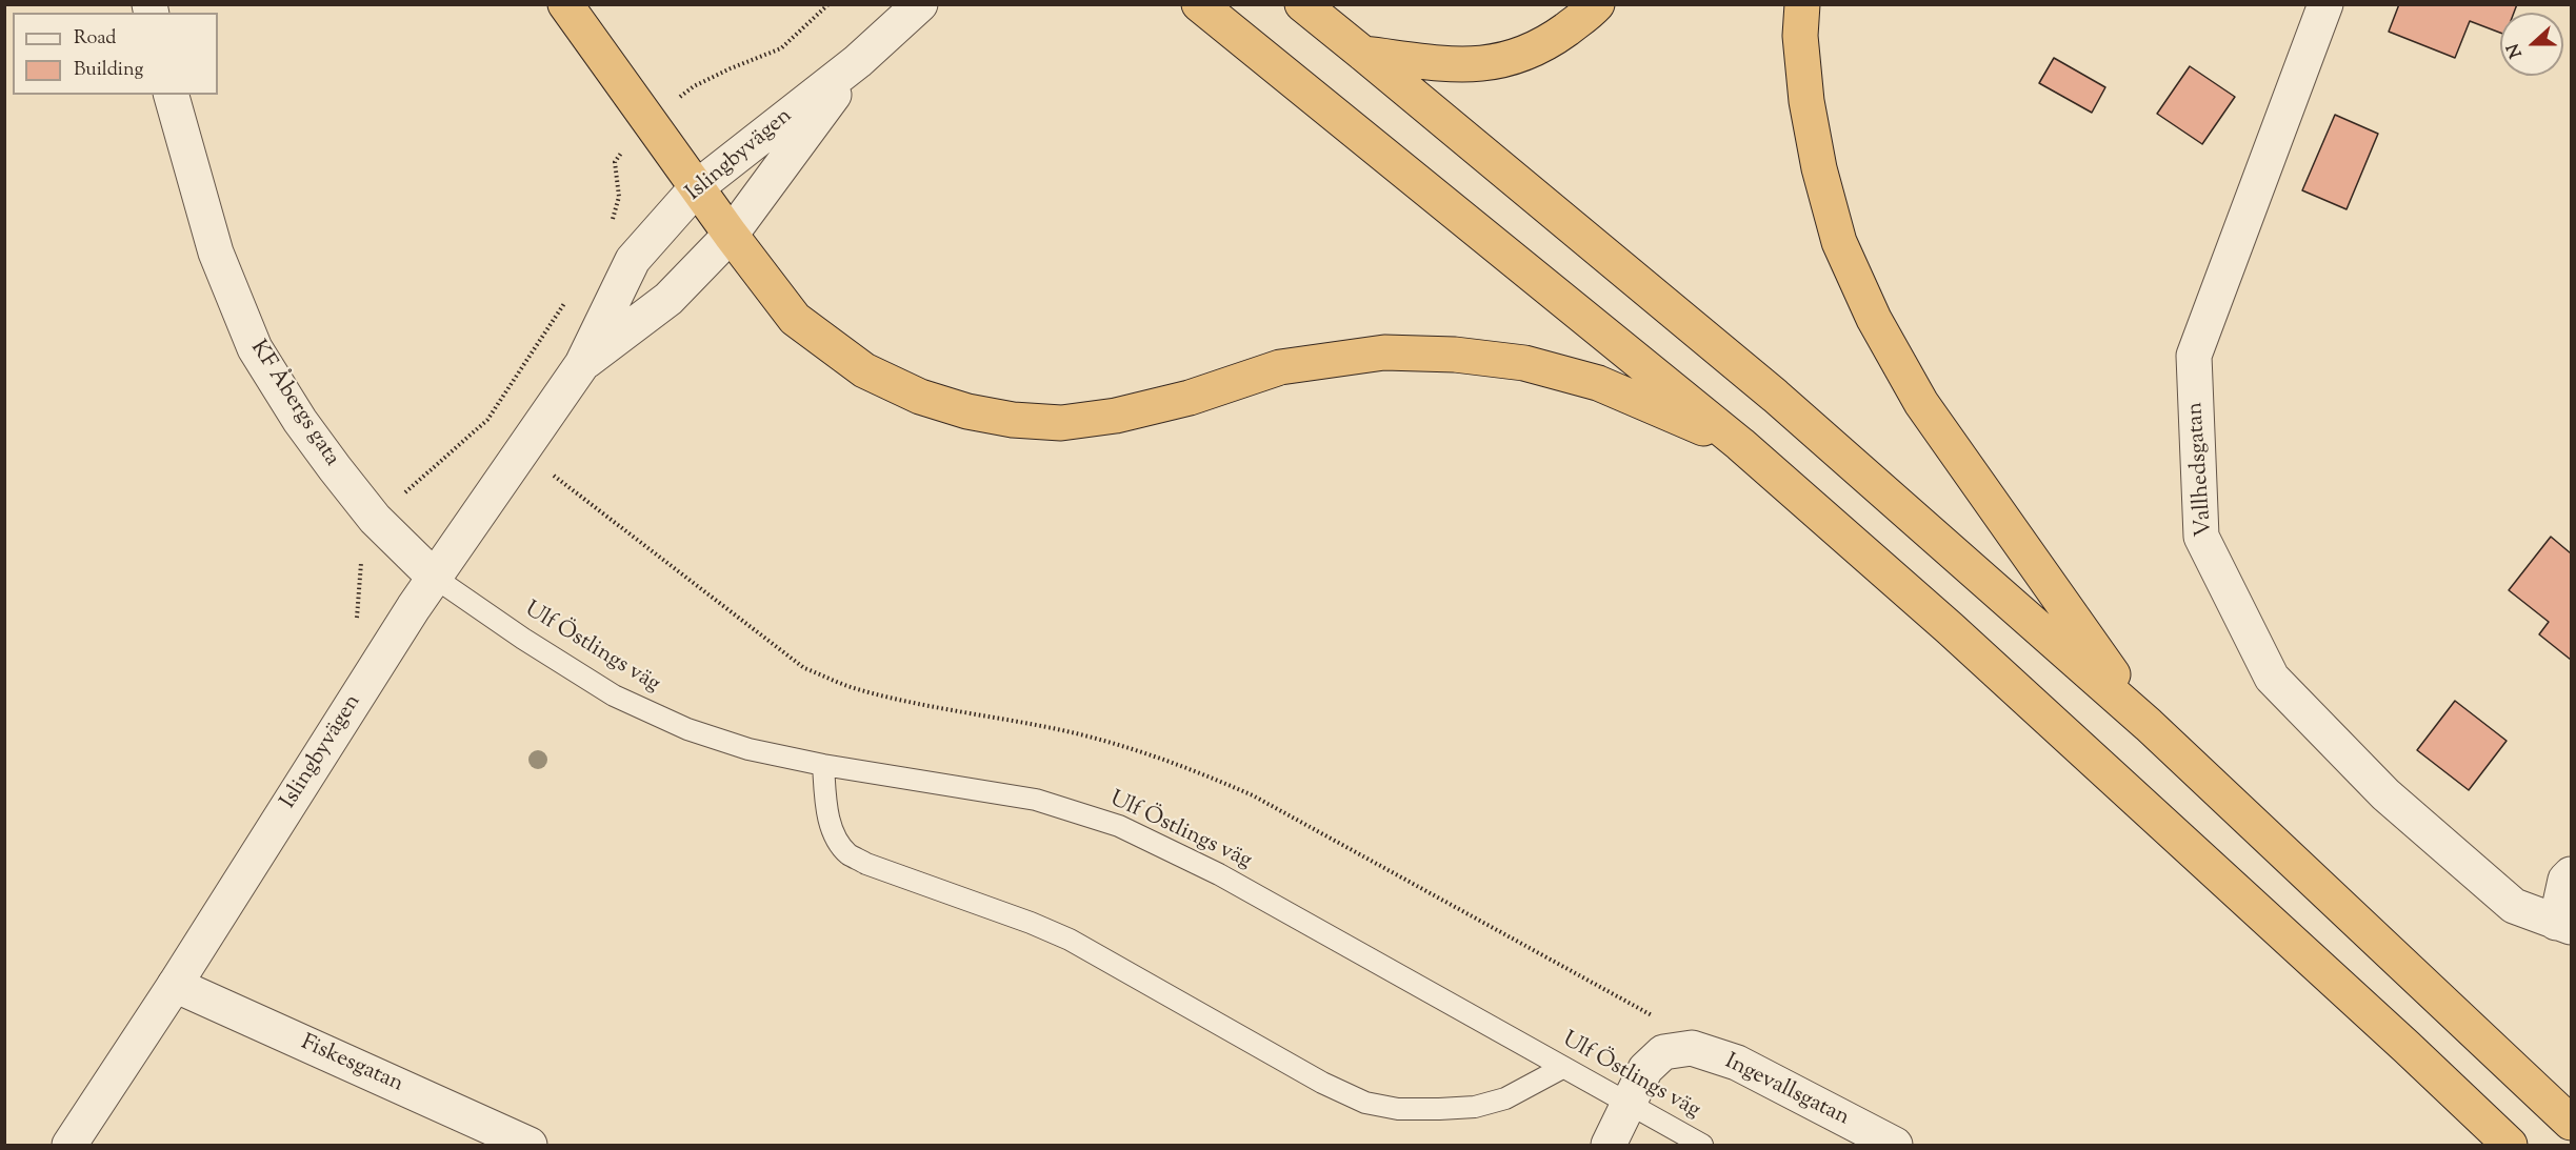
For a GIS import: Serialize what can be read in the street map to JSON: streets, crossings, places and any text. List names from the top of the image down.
{
  "streets": {
    "street": [
      "Islingbyvägen",
      "KF Åbergs gata",
      "Vallhedsgatan",
      "Fiskesgatan",
      "Ingevallsgatan"
    ],
    "lane": ["Ulf Östlings väg"]
  },
  "crossings": [
    ["Islingbyvägen", "KF Åbergs gata"],
    ["Islingbyvägen", "Ulf Östlings väg"],
    ["Islingbyvägen", "Fiskesgatan"],
    ["KF Åbergs gata", "Ulf Östlings väg"],
    ["Ulf Östlings väg", "Ingevallsgatan"]
  ],
  "legend": ["Road", "Building"],
  "north": "left"
}
